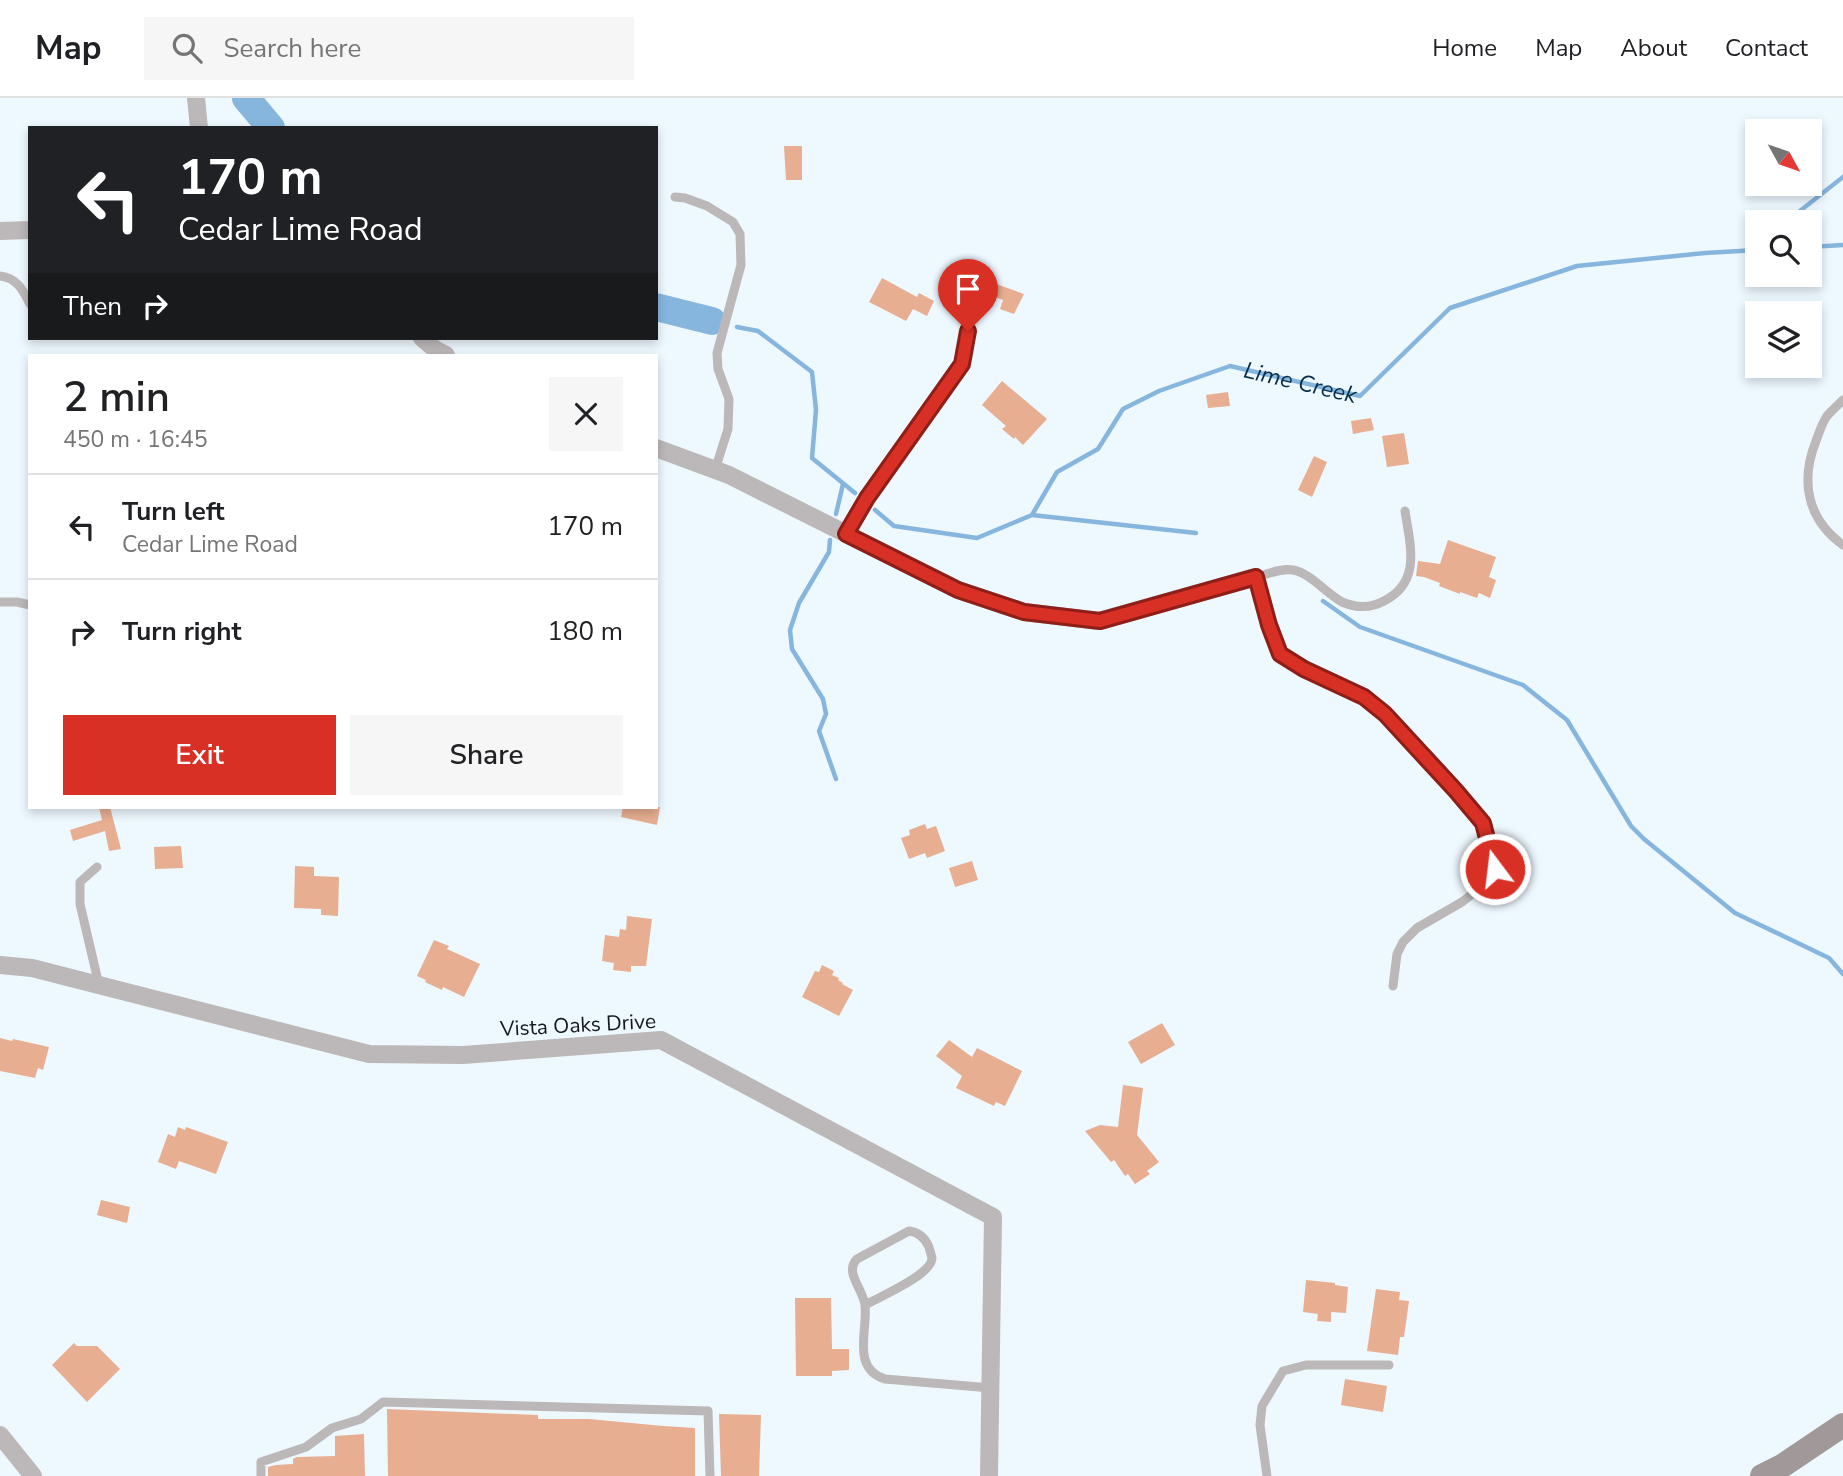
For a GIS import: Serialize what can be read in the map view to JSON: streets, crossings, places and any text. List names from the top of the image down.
{
  "streets": {
    "street": ["Vista Oaks Drive"]
  },
  "water": ["Lime Creek"],
  "north": "bottom right",
  "page": {
    "header": "Map",
    "search": "Search here",
    "nav": [
      "Home",
      "Map",
      "About",
      "Contact"
    ],
    "turn": ["170 m", "Cedar Lime Road"],
    "then": "Then",
    "heading": ["2 min", "450 m · 16:45"],
    "list": [
      {
        "name": "Turn left",
        "note": "Cedar Lime Road",
        "value": "170 m"
      },
      {
        "name": "Turn right",
        "value": "180 m"
      }
    ],
    "buttons": ["Exit", "Share"]
  }
}
